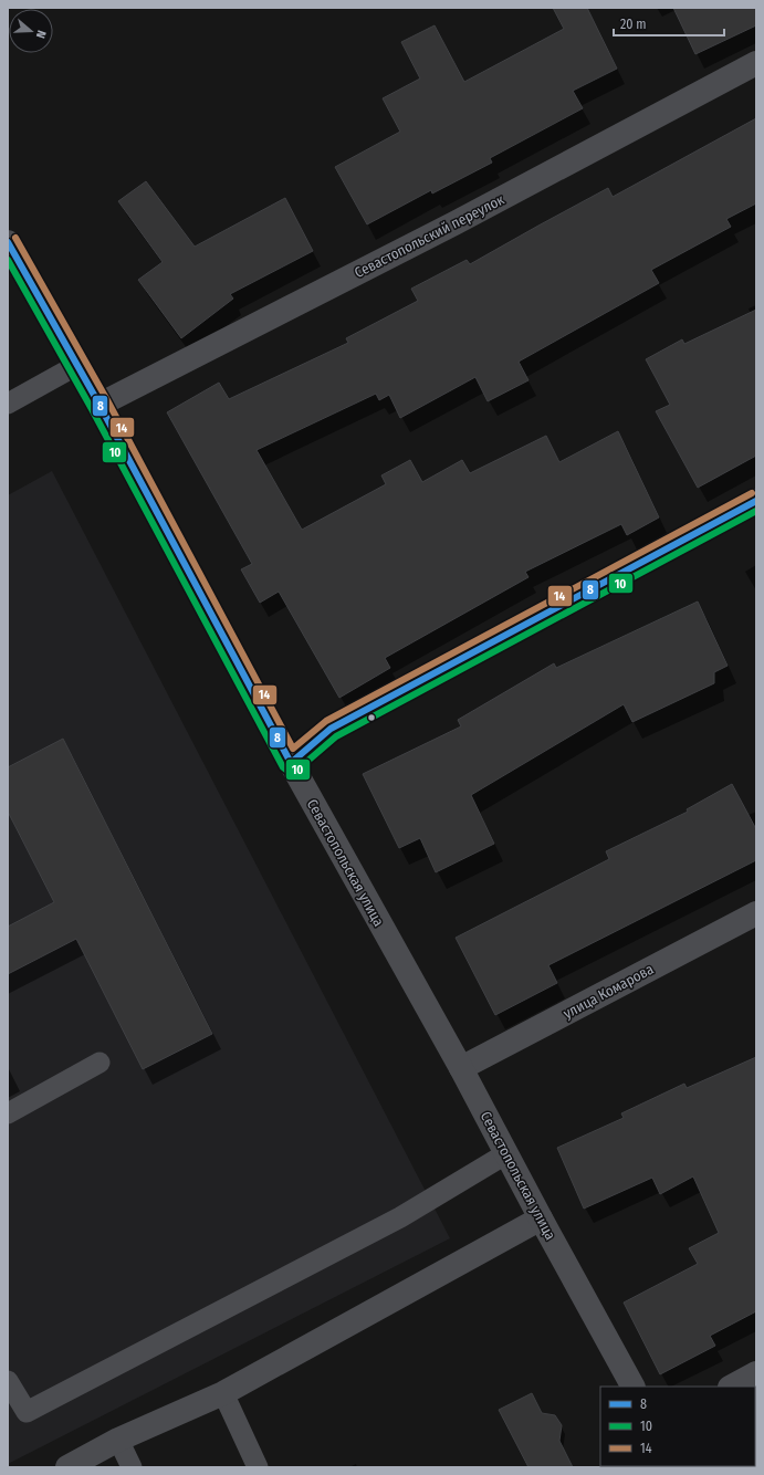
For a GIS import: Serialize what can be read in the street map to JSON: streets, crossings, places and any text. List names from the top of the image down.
{
  "streets": {
    "street": ["Севастопольский переулок", "Севастопольская улица", "улица Комарова"]
  },
  "crossings": [
    ["Севастопольский переулок", "Севастопольская улица"],
    ["Севастопольская улица", "улица Комарова"]
  ],
  "lines": ["transit line 14", "transit line 8", "transit line 10"],
  "legend": ["8", "10", "14"],
  "scale_bar": "20 m",
  "north": "right"
}
